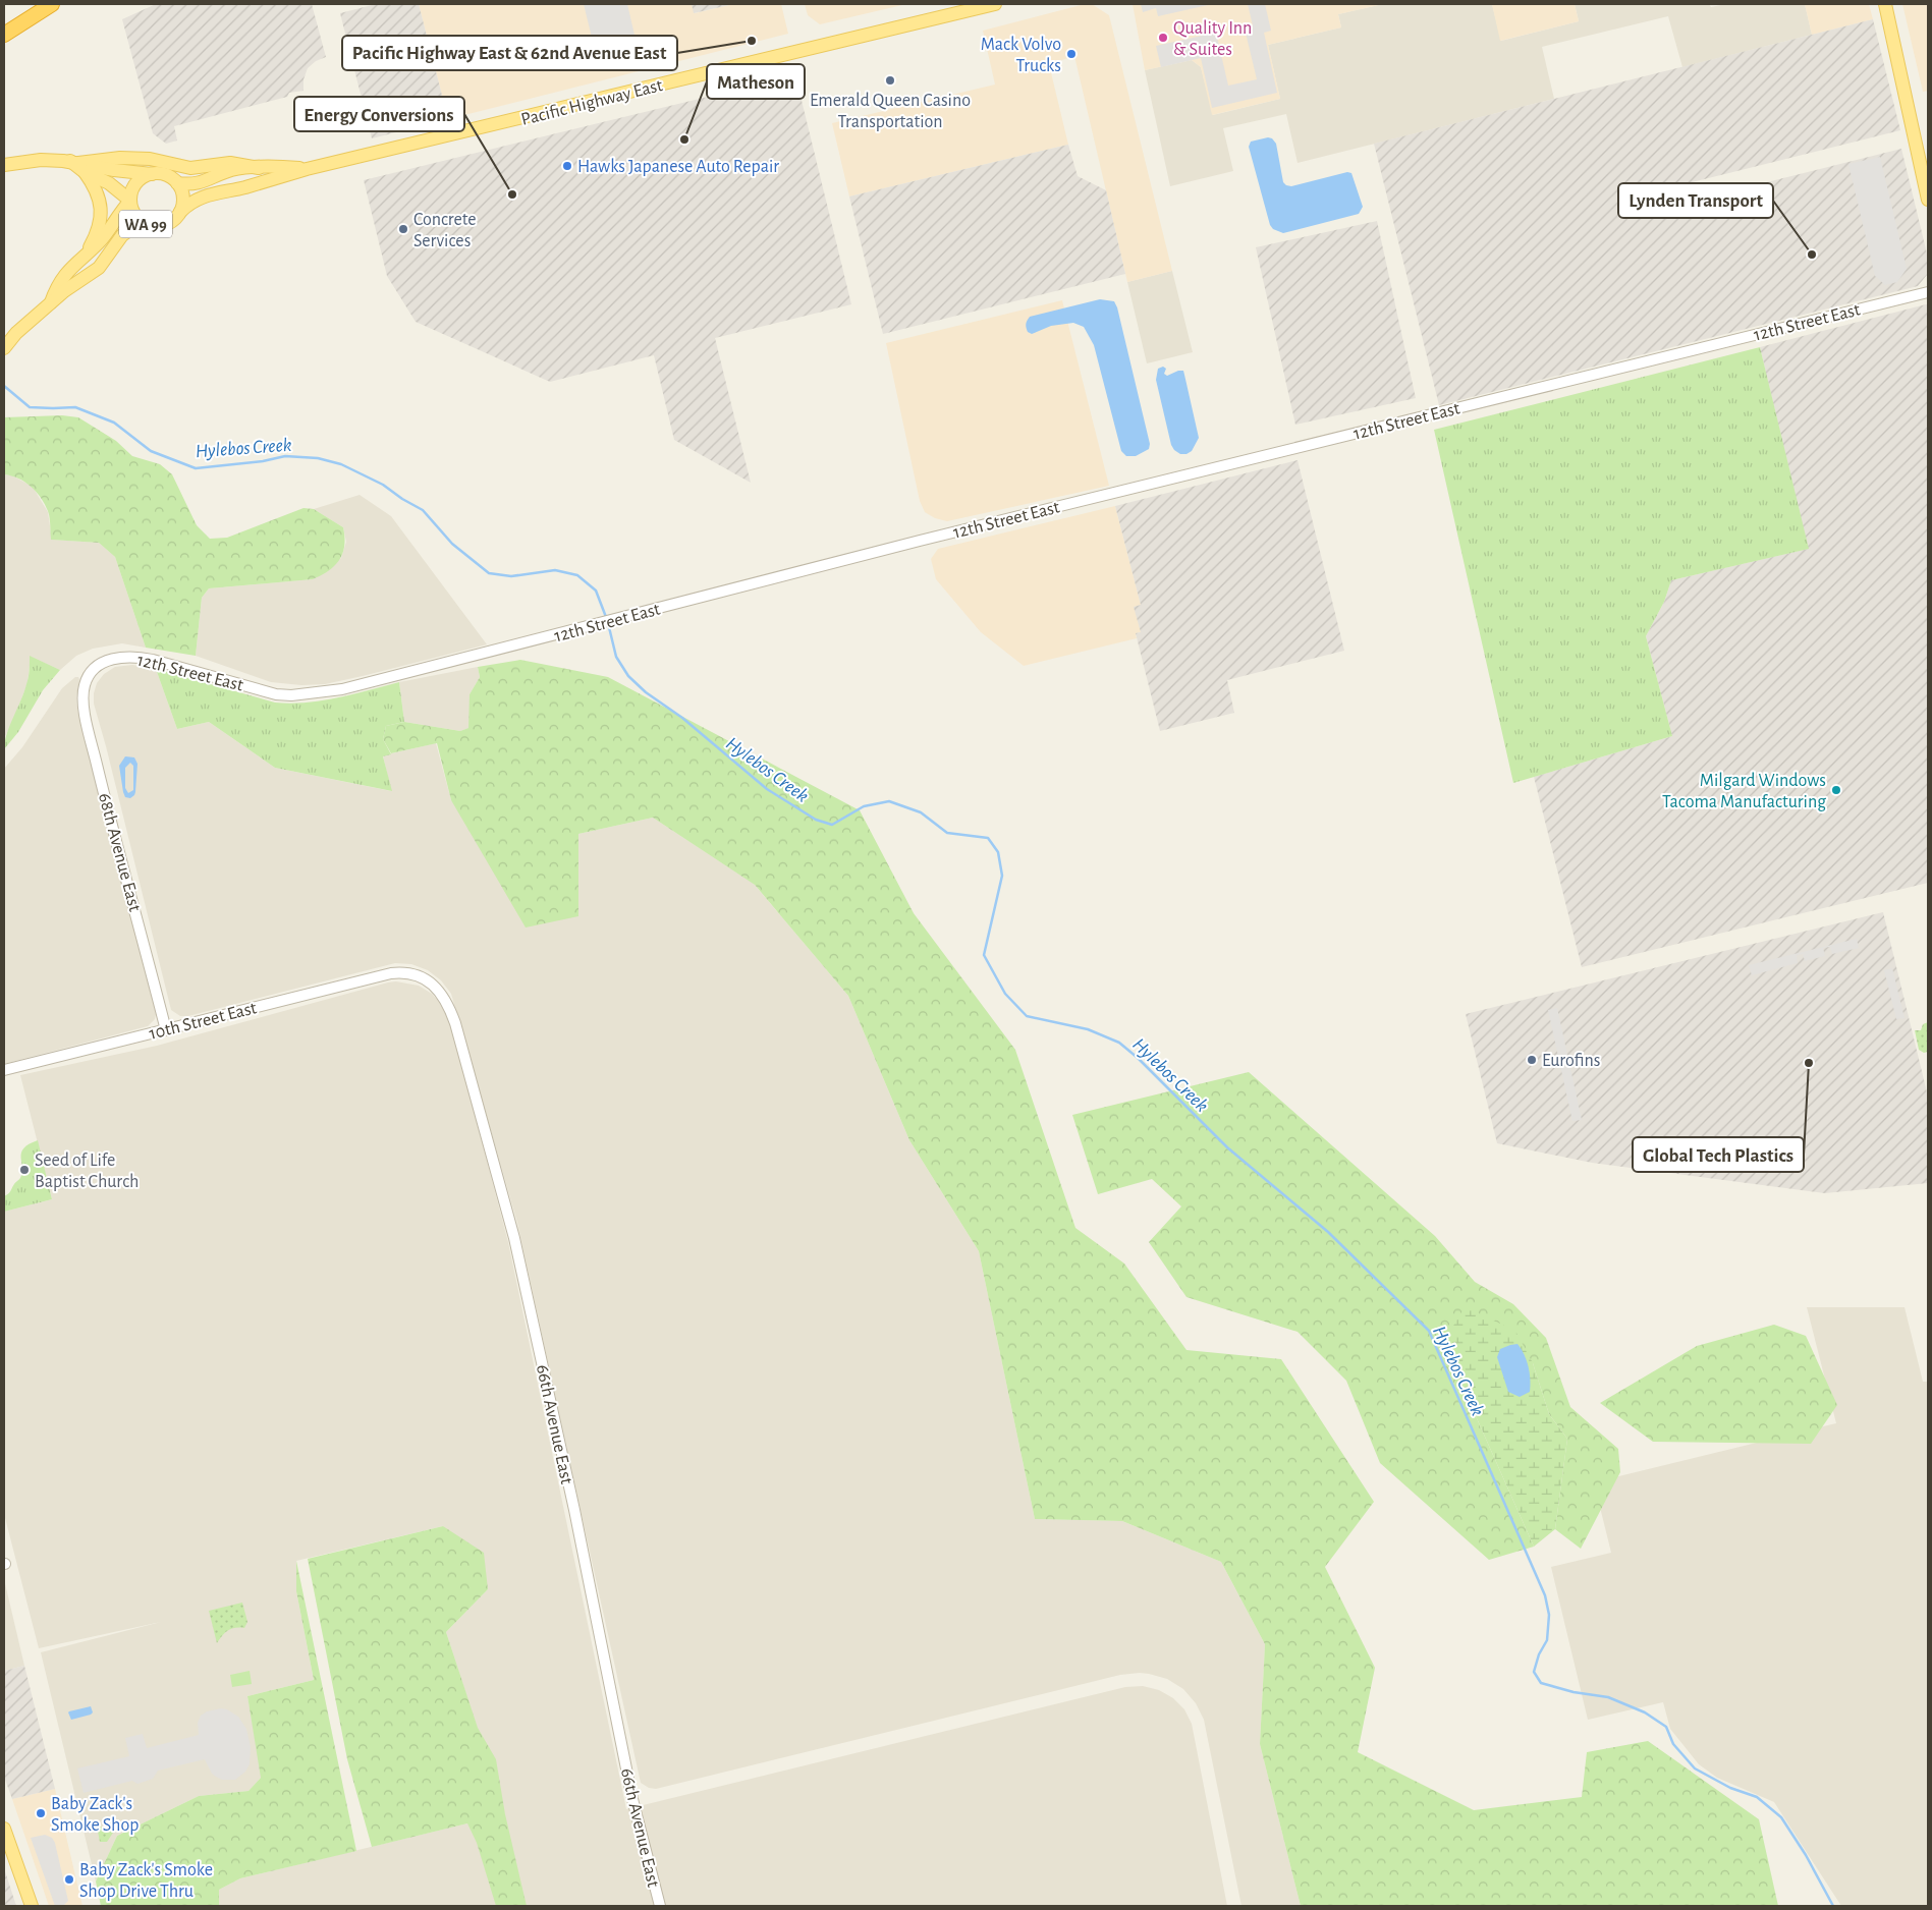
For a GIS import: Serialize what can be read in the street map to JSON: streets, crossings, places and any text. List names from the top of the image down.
{
  "streets": {
    "main road": ["Pacific Highway East", "WA 99"],
    "street": [
      "12th Street East",
      "68th Avenue East",
      "10th Street East",
      "66th Avenue East"
    ]
  },
  "crossings": [
    ["Pacific Highway East", "WA 99"],
    ["12th Street East", "68th Avenue East"],
    ["68th Avenue East", "10th Street East"],
    ["10th Street East", "66th Avenue East"]
  ],
  "water": ["Hylebos Creek"],
  "places": [
    "Quality Inn & Suites",
    "Pacific Highway East & 62nd Avenue East",
    "Mack Volvo Trucks",
    "Emerald Queen Casino Transportation",
    "Matheson",
    "Hawks Japanese Auto Repair",
    "Energy Conversions",
    "Concrete Services",
    "Lynden Transport",
    "Milgard Windows Tacoma Manufacturing",
    "Eurofins",
    "Global Tech Plastics",
    "Seed of Life Baptist Church",
    "Baby Zack's Smoke Shop",
    "Baby Zack's Smoke Shop Drive Thru"
  ]
}
